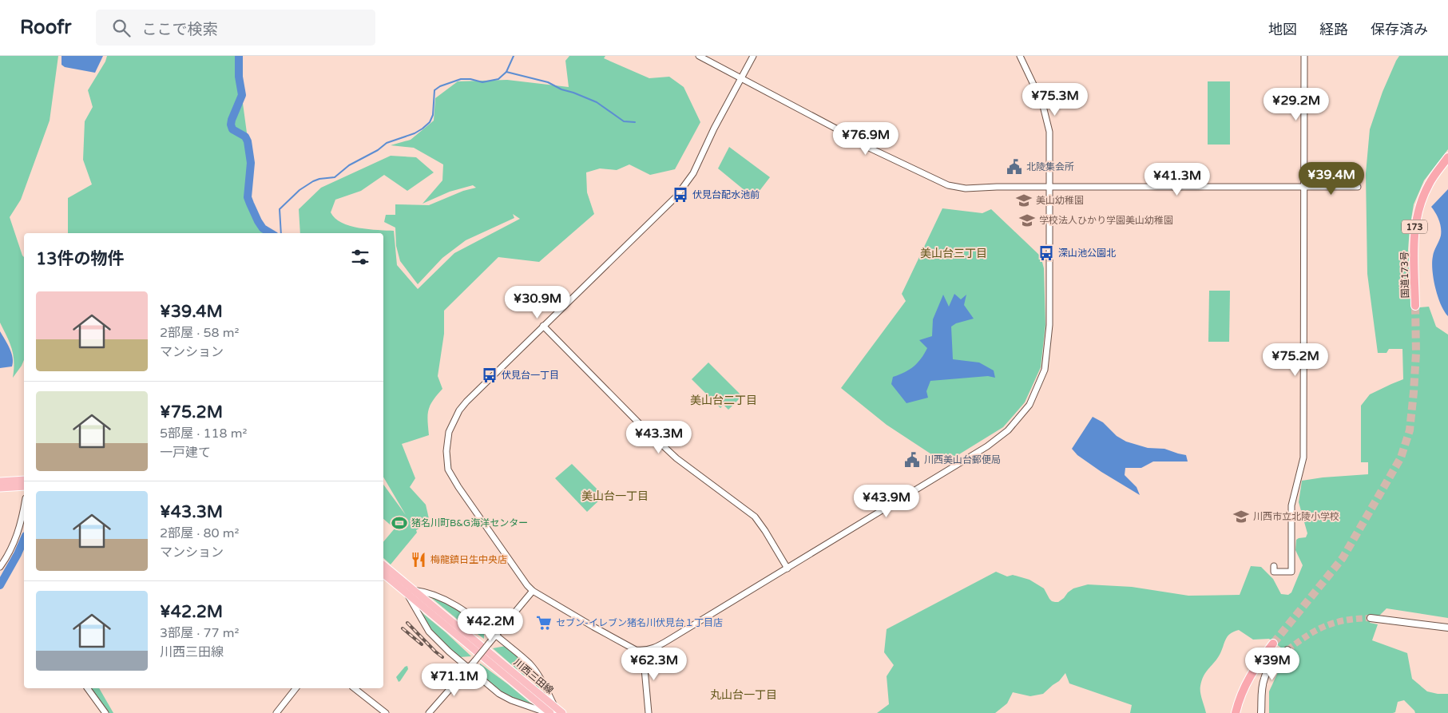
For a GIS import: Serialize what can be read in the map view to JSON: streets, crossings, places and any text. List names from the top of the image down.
{
  "streets": {
    "highway": ["173", "国道173号"],
    "main road": ["川西三田線"]
  },
  "districts": [
    "美山台三丁目",
    "美山台二丁目",
    "美山台一丁目",
    "丸山台一丁目"
  ],
  "places": {
    "public building": ["北陵集会所", "川西美山台郵便局"],
    "bus stop": ["伏見台配水池前", "深山池公園北", "伏見台一丁目"],
    "school or university": ["美山幼稚園", "学校法人ひかり学園美山幼稚園", "川西市立北陵小学校"],
    "sports": ["猪名川町B&G海洋センター"],
    "restaurant": ["梅龍鎮日生中央店"],
    "supermarket": ["セブン‐イレブン猪名川伏見台１丁目店"]
  },
  "page": {
    "header": "Roofr",
    "search": "ここで検索",
    "nav": ["地図", "経路", "保存済み"],
    "price": [
      "¥75.3M",
      "¥29.2M",
      "¥76.9M",
      "¥39.4M",
      "¥41.3M",
      "¥30.9M",
      "¥75.2M",
      "¥43.3M",
      "¥43.9M",
      "¥42.2M",
      "¥62.3M",
      "¥39M",
      "¥71.1M"
    ],
    "heading": "13件の物件",
    "list": [
      {
        "name": "¥39.4M",
        "note": "2部屋 · 58 m² · マンション"
      },
      {
        "name": "¥75.2M",
        "note": "5部屋 · 118 m² · 一戸建て"
      },
      {
        "name": "¥43.3M",
        "note": "2部屋 · 80 m² · マンション"
      },
      {
        "name": "¥42.2M",
        "note": "3部屋 · 77 m² · 川西三田線"
      }
    ]
  }
}
